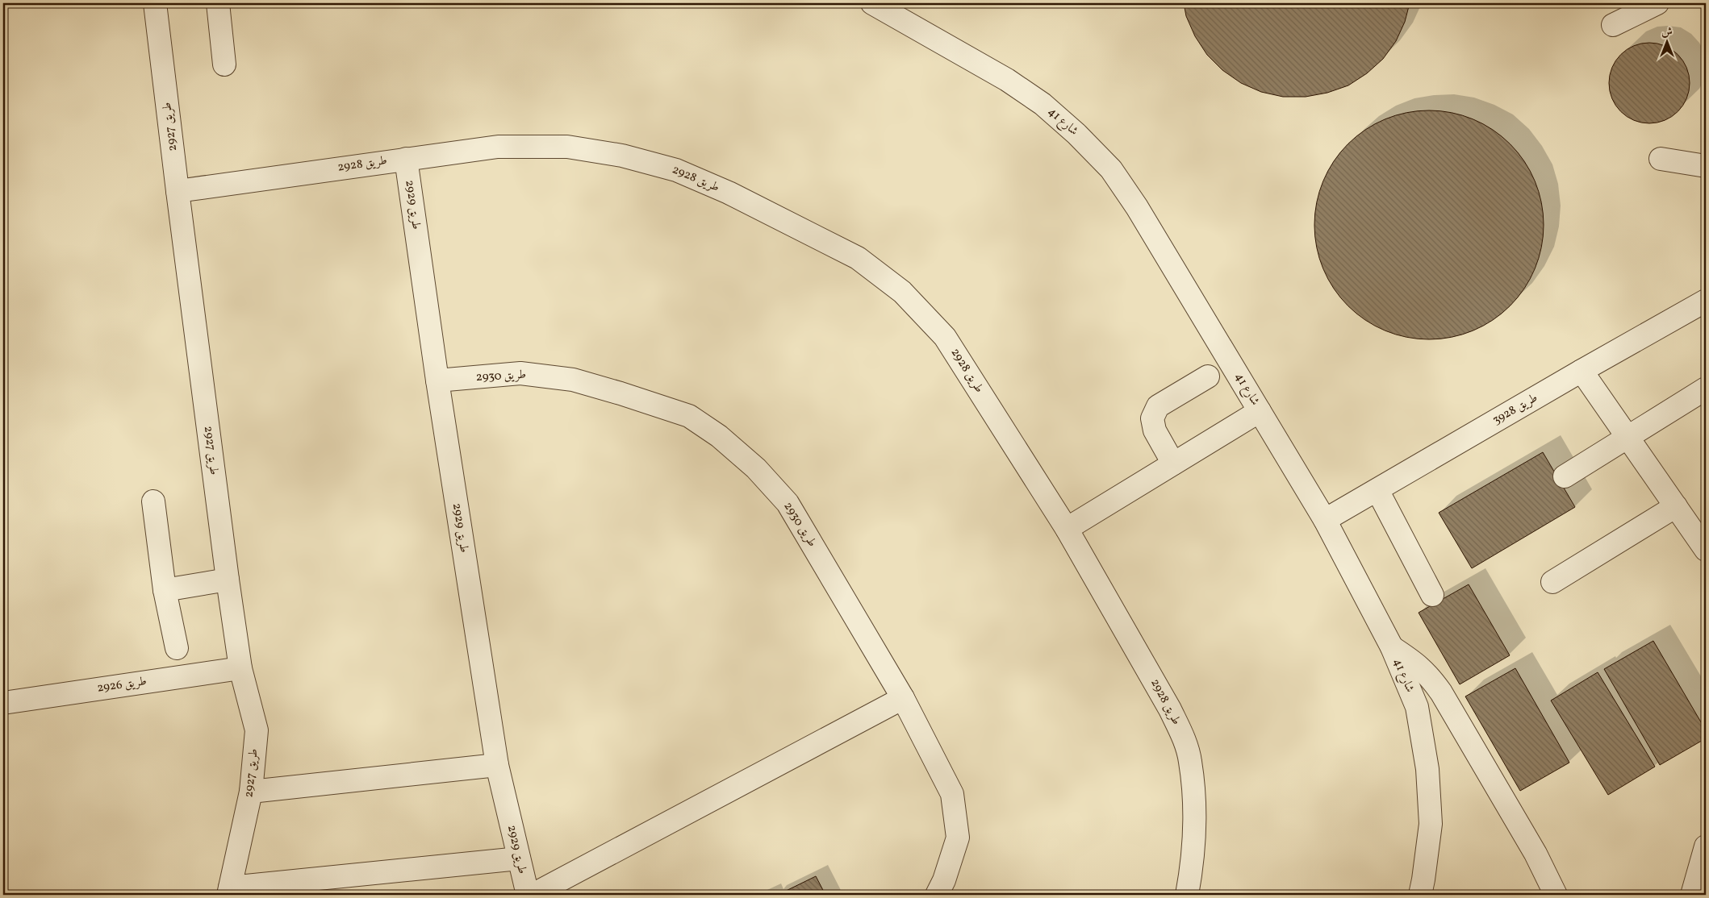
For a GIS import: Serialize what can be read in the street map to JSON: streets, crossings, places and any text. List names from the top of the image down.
{
  "streets": {
    "street": [
      "شارع 41",
      "طريق 2927",
      "طريق 2928",
      "طريق 2929",
      "طريق 2930",
      "طريق 3928",
      "طريق 2926"
    ]
  },
  "crossings": [
    ["شارع 41", "طريق 3928"],
    ["طريق 2927", "طريق 2928"],
    ["طريق 2927", "طريق 2926"],
    ["طريق 2928", "طريق 2929"],
    ["طريق 2929", "طريق 2930"]
  ],
  "north": "top"
}
